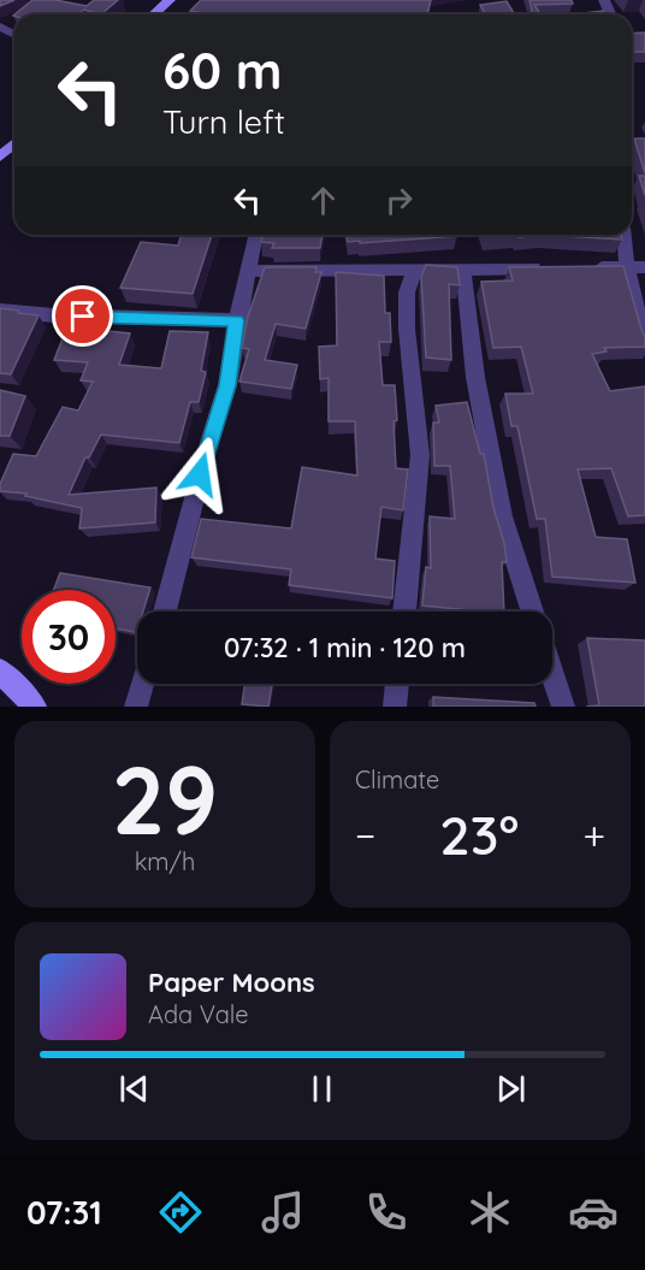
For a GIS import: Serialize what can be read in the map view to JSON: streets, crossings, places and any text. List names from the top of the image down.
{
  "page": {
    "turn": ["60 m", "Turn left"],
    "limit": "30",
    "trip": "07:32 · 1 min · 120 m",
    "tile": [
      ["29", "km/h"],
      "Climate"
    ],
    "heat": ["−", "23°", "+"],
    "song": ["Paper Moons", "Ada Vale"],
    "tabs": "07:31"
  }
}
